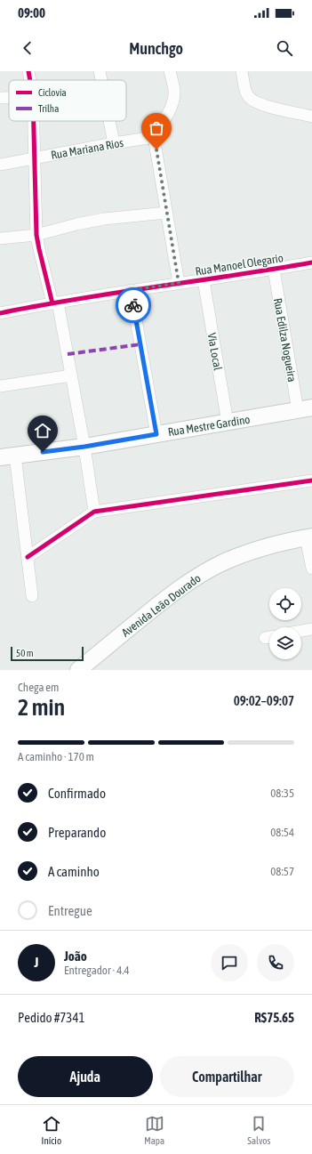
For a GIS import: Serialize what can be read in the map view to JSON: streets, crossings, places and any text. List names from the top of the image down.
{
  "streets": {
    "main road": ["Rua Mestre Gardino", "Avenida Leão Dourado"],
    "street": [
      "Rua Mariana Rios",
      "Rua Manoel Olegario",
      "Rua Edilza Nogueira",
      "Via Local"
    ]
  },
  "crossings": [
    ["Rua Manoel Olegario", "Rua Edilza Nogueira"],
    ["Rua Manoel Olegario", "Via Local"],
    ["Rua Edilza Nogueira", "Rua Mestre Gardino"],
    ["Via Local", "Rua Mestre Gardino"]
  ],
  "legend": ["Ciclovia", "Trilha"],
  "scale_bar": "50 m",
  "page": {
    "status": "09:00",
    "header": "Munchgo",
    "scale": "50 m",
    "heading": ["2 min", "Chega em", "09:02–09:07"],
    "panel": [
      "João",
      "Entregador · 4.4",
      "Pedido #7341",
      "R$75.65"
    ],
    "bar": "A caminho · 170 m",
    "list": [
      ["Confirmado", "08:35"],
      ["Preparando", "08:54"],
      ["A caminho", "08:57"],
      "Entregue"
    ],
    "round": "J",
    "buttons": ["Ajuda", "Compartilhar"],
    "tabs": ["Início", "Mapa", "Salvos"]
  }
}
